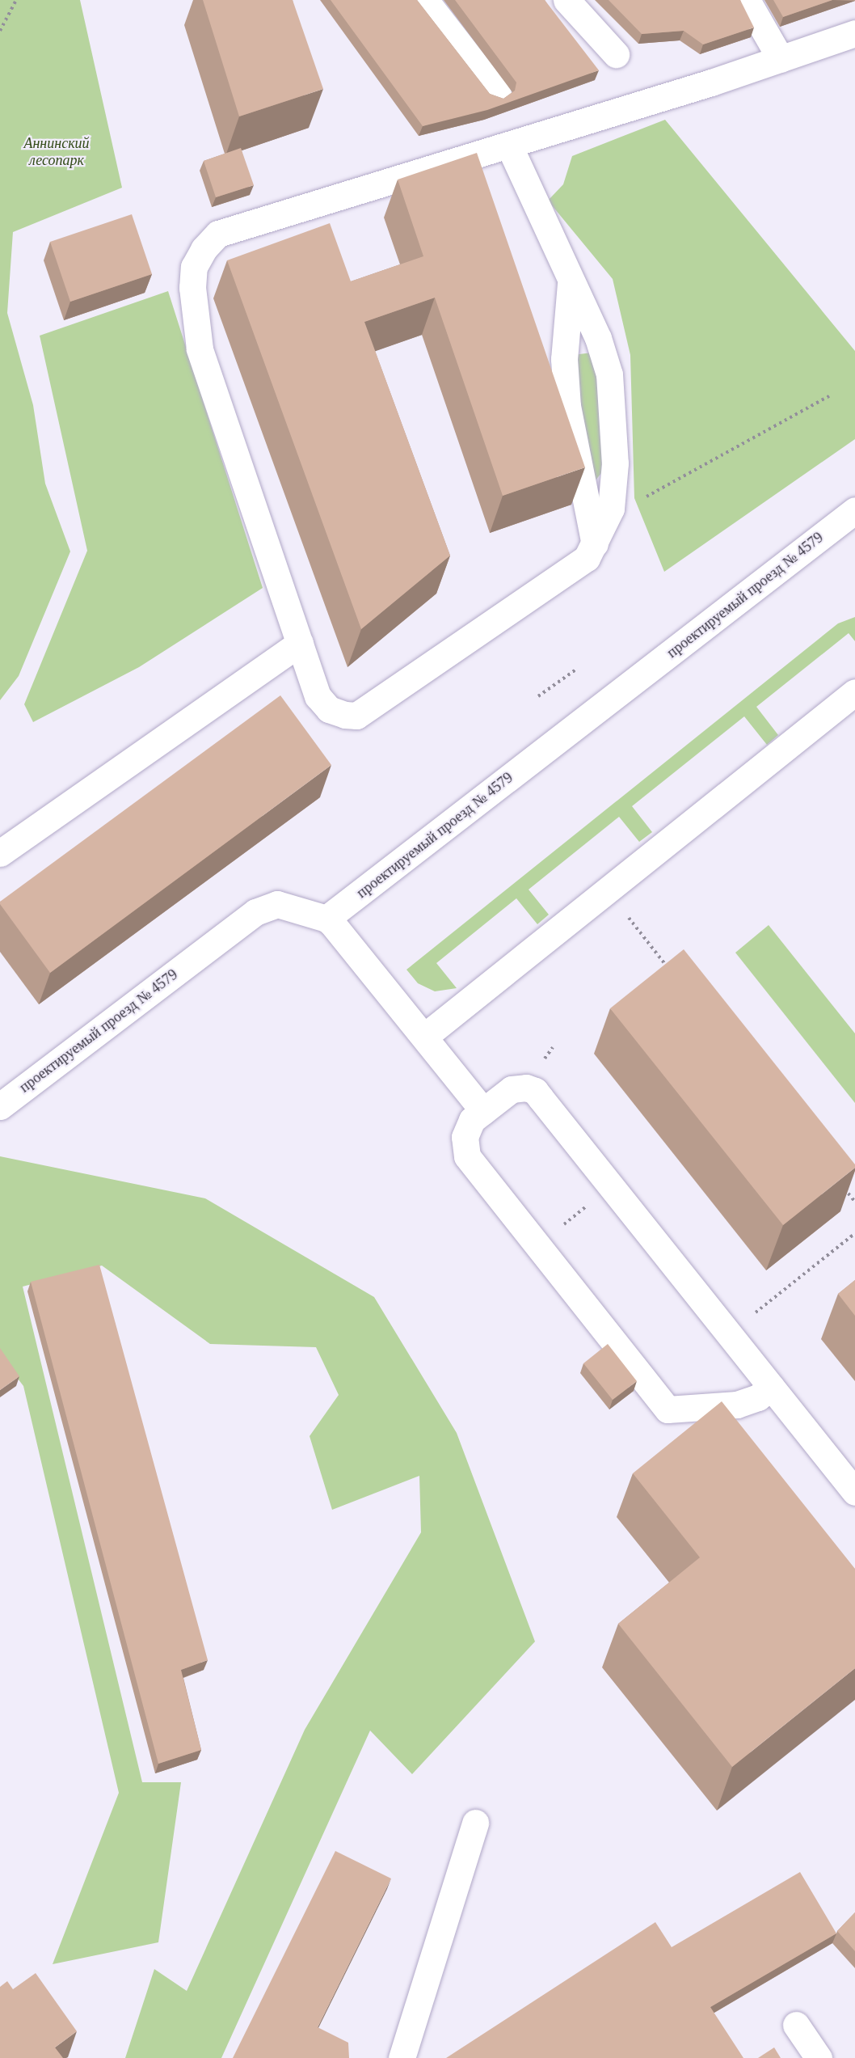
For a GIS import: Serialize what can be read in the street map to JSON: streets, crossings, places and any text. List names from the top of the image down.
{
  "streets": {
    "street": ["проектируемый проезд № 4579"]
  },
  "parks": ["Аннинский лесопарк"]
}
